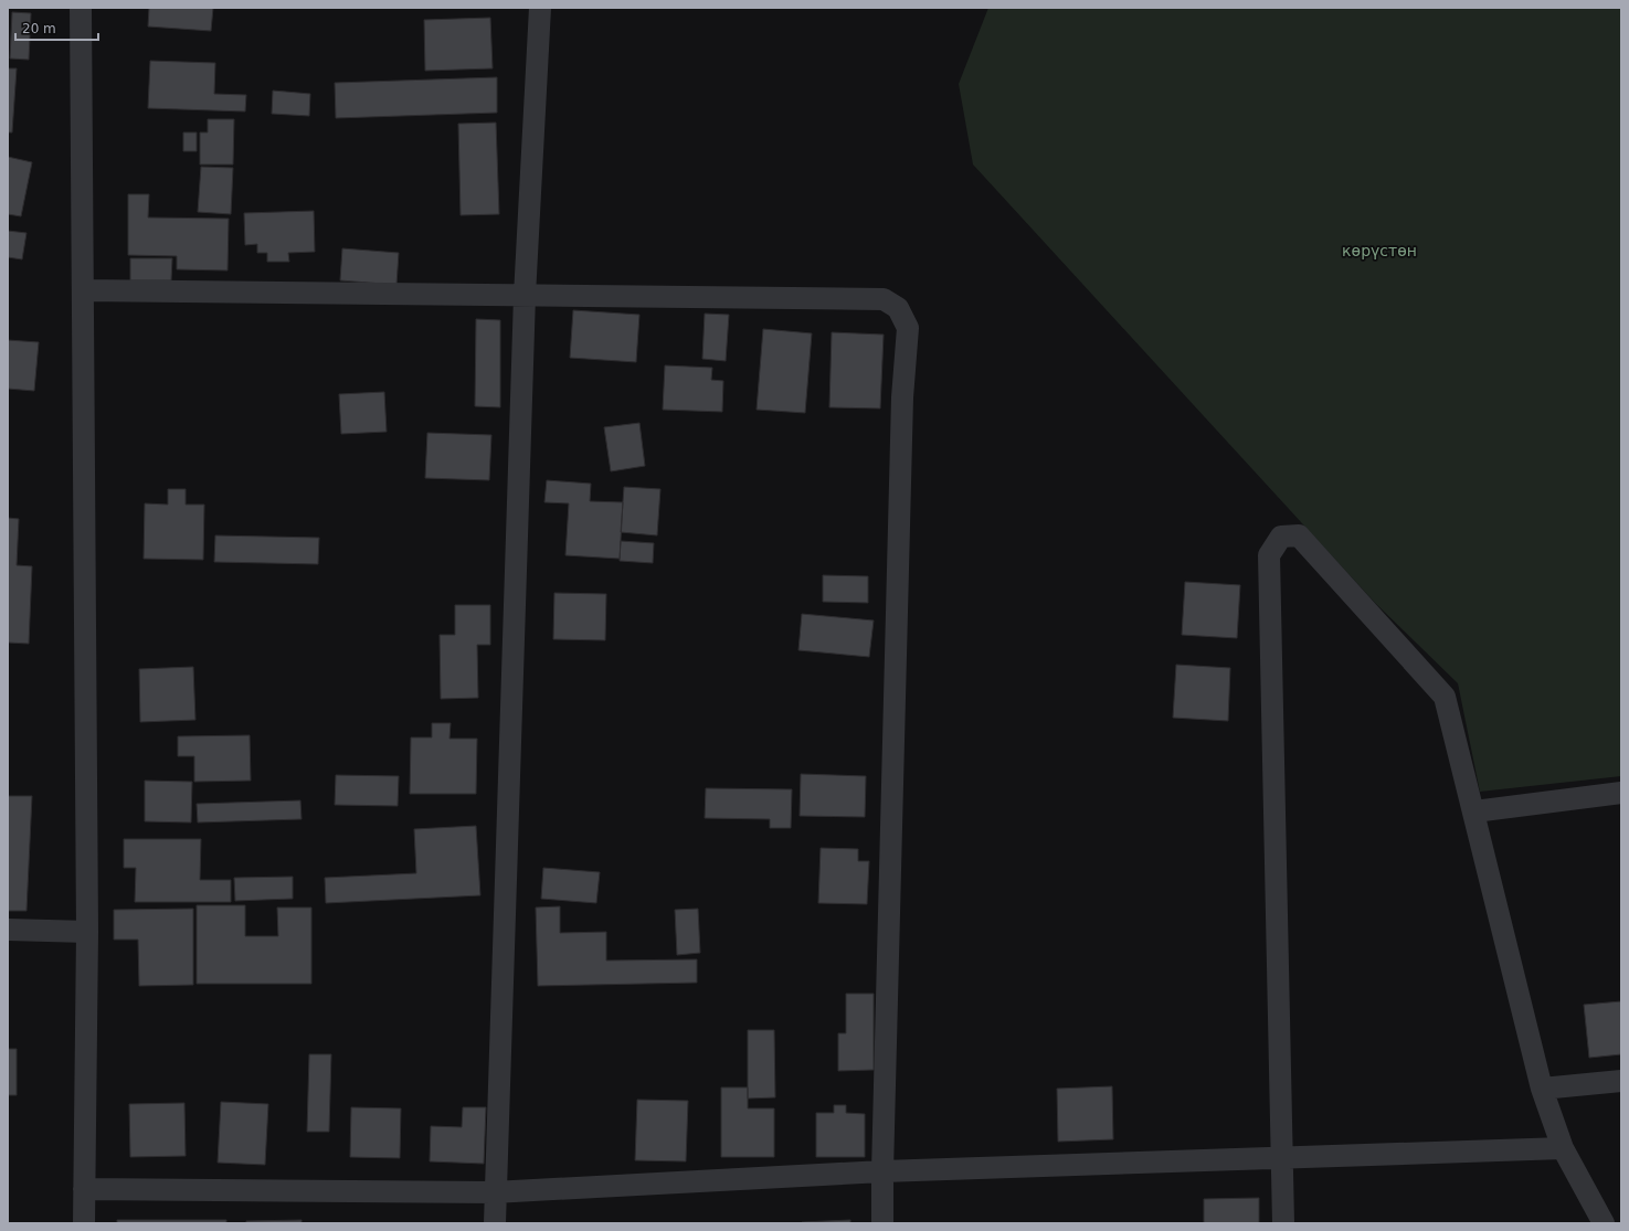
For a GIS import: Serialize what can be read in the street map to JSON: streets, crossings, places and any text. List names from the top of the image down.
{
  "parks": ["көрүстөн"],
  "scale_bar": "20 m"
}
